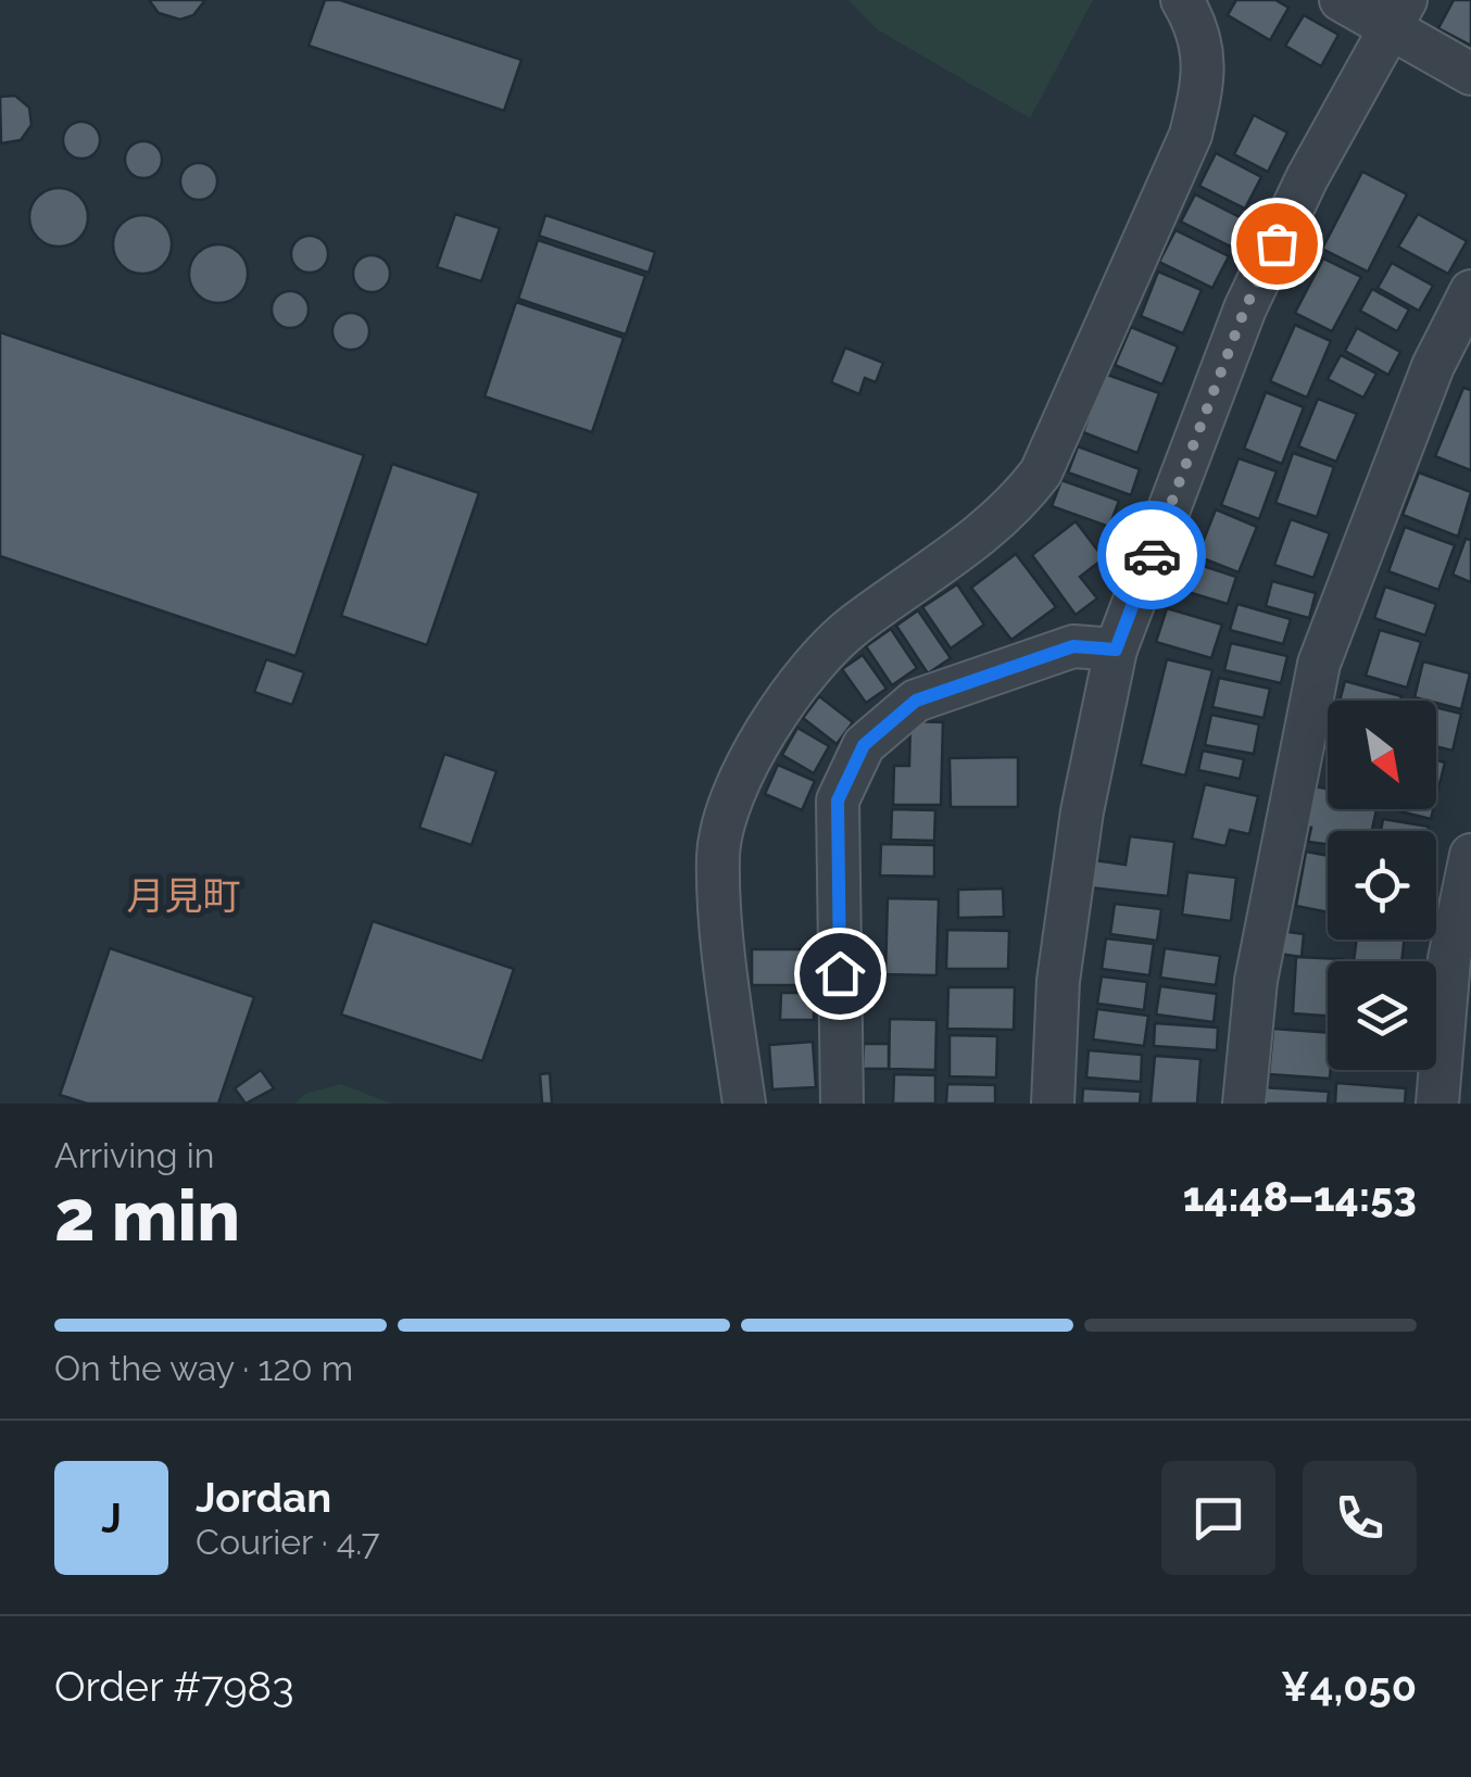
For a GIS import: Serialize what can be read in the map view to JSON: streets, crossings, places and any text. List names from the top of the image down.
{
  "districts": ["月見町"],
  "north": "bottom right",
  "page": {
    "heading": ["2 min", "Arriving in", "14:48–14:53"],
    "panel": [
      "Jordan",
      "Courier · 4.7",
      "Order #7983",
      "¥4,050"
    ],
    "bar": "On the way · 120 m",
    "round": "J"
  }
}
